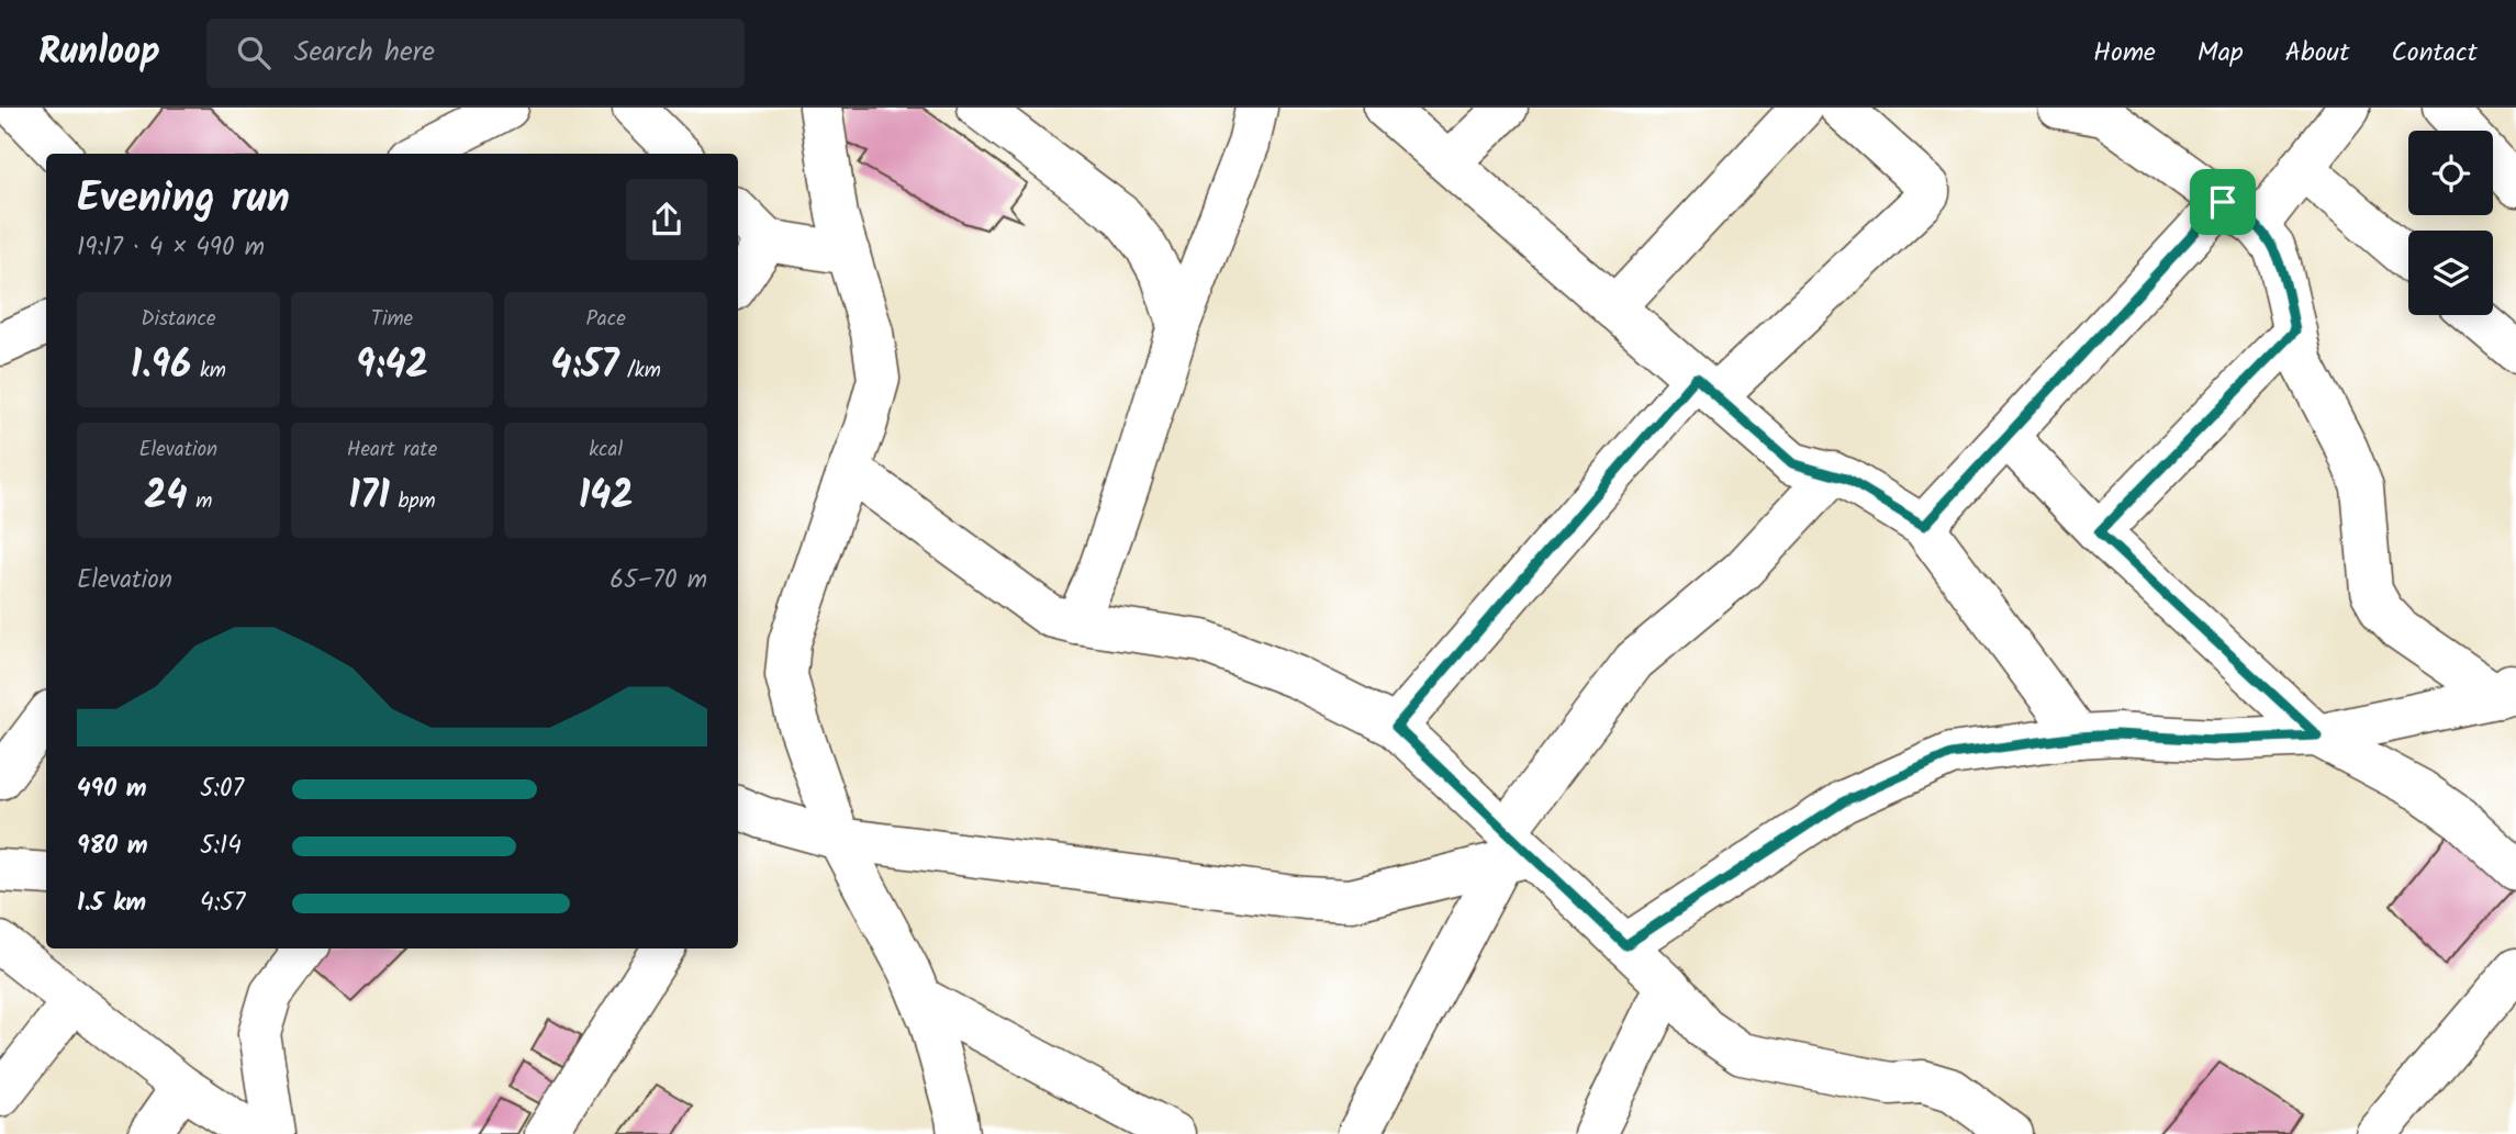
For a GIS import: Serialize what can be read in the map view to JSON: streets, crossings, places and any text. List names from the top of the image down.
{
  "page": {
    "header": "Runloop",
    "search": "Search here",
    "nav": [
      "Home",
      "Map",
      "About",
      "Contact"
    ],
    "heading": ["Evening run", "19:17 · 4 × 490 m"],
    "stats": [
      ["Distance", "1.96 km"],
      ["Time", "9:42"],
      ["Pace", "4:57 /km"],
      ["Elevation", "24 m"],
      ["Heart rate", "171 bpm"],
      ["kcal", "142"]
    ],
    "chart": ["Elevation", "65–70 m"],
    "list": [
      {
        "name": "490 m",
        "note": "5:07"
      },
      {
        "name": "980 m",
        "note": "5:14"
      },
      {
        "name": "1.5 km",
        "note": "4:57"
      }
    ]
  }
}
